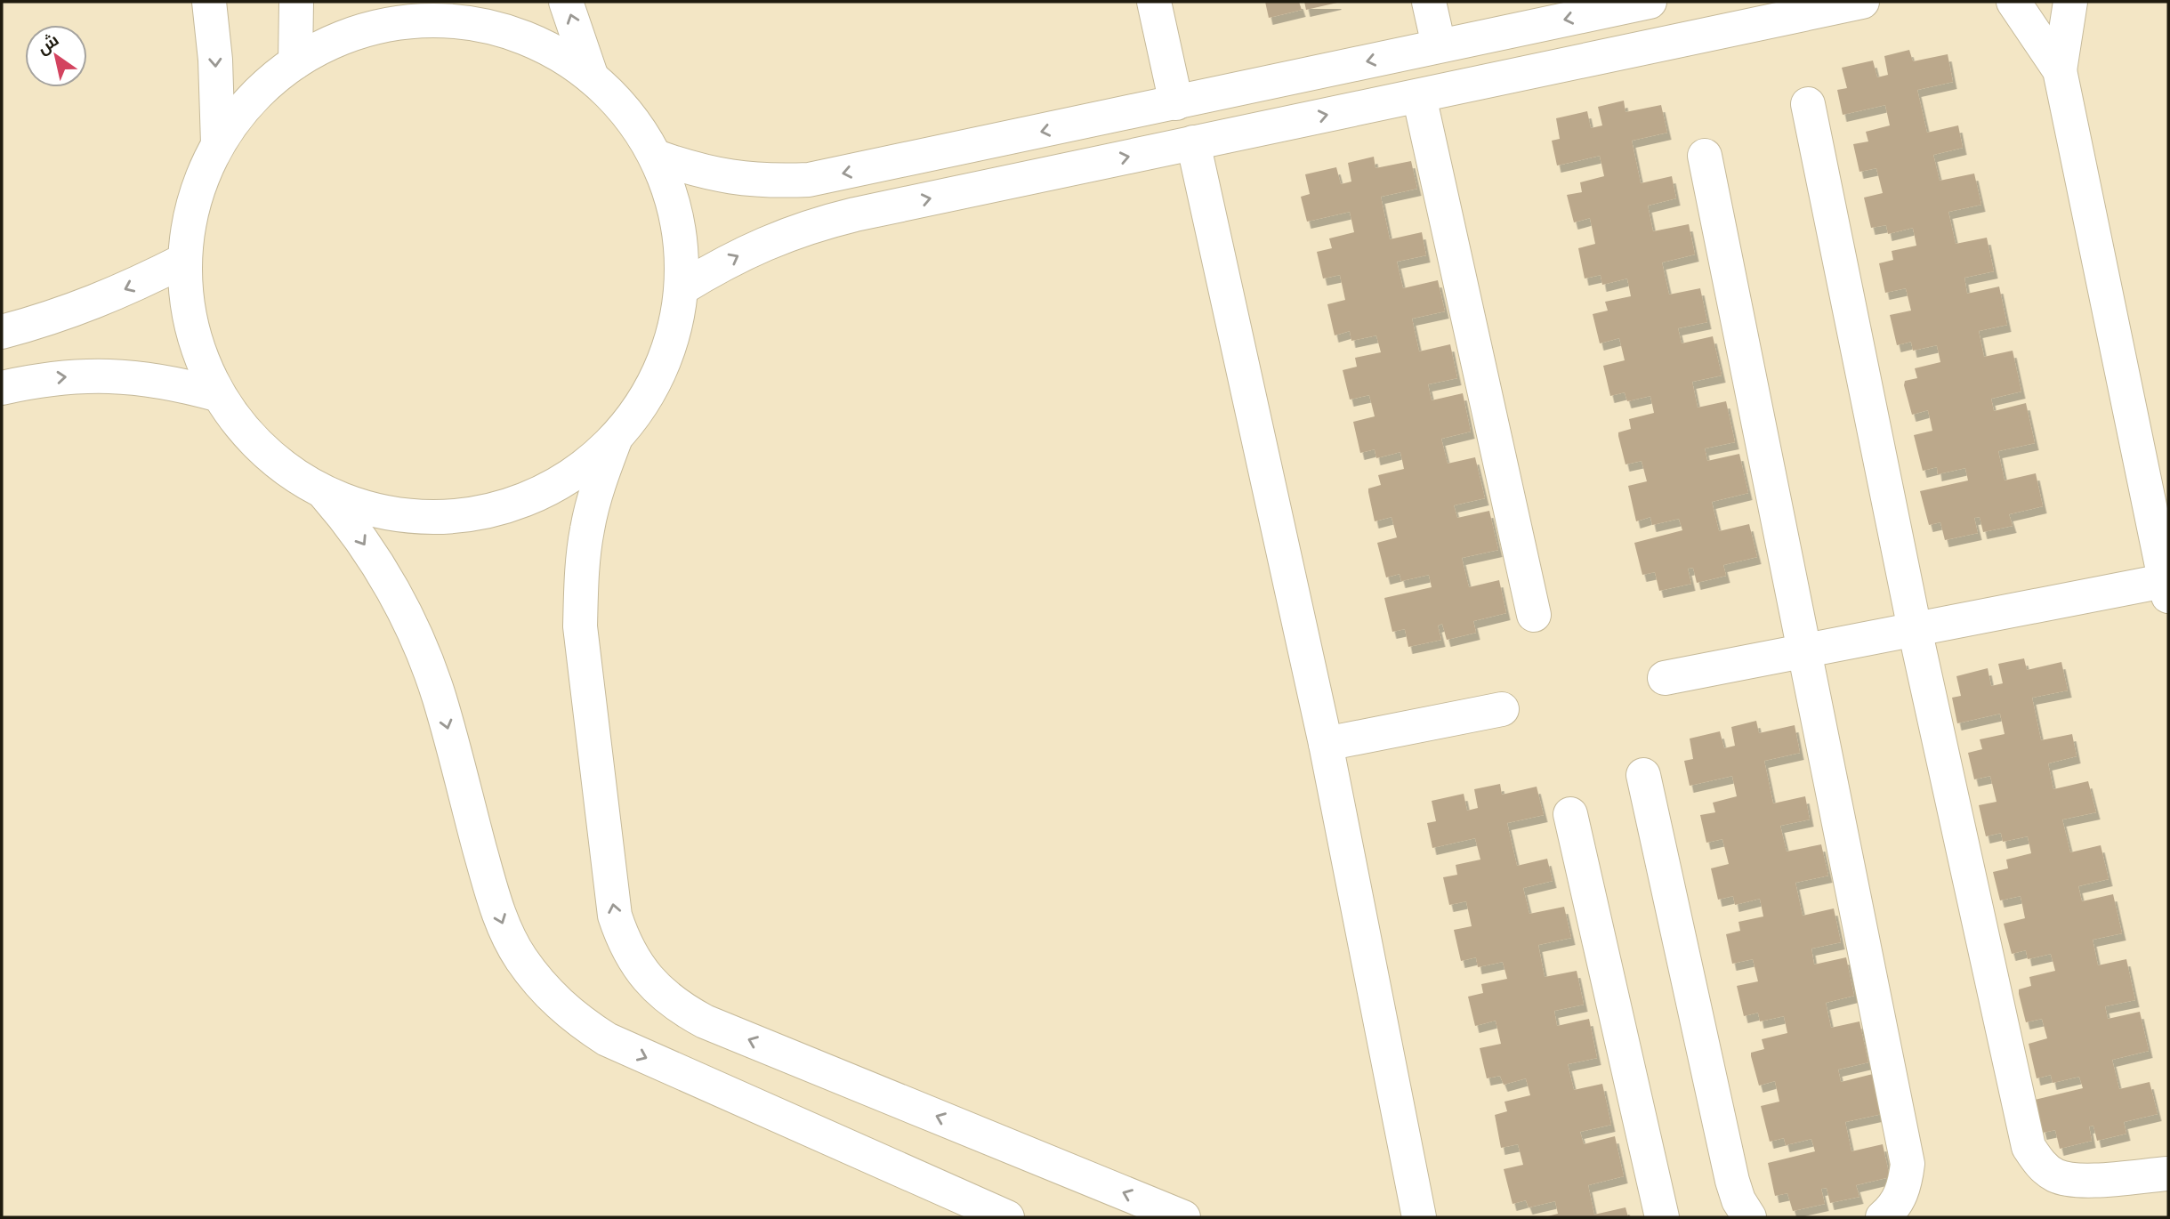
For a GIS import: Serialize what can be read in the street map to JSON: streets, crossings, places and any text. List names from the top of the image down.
{
  "north": "top left"
}
